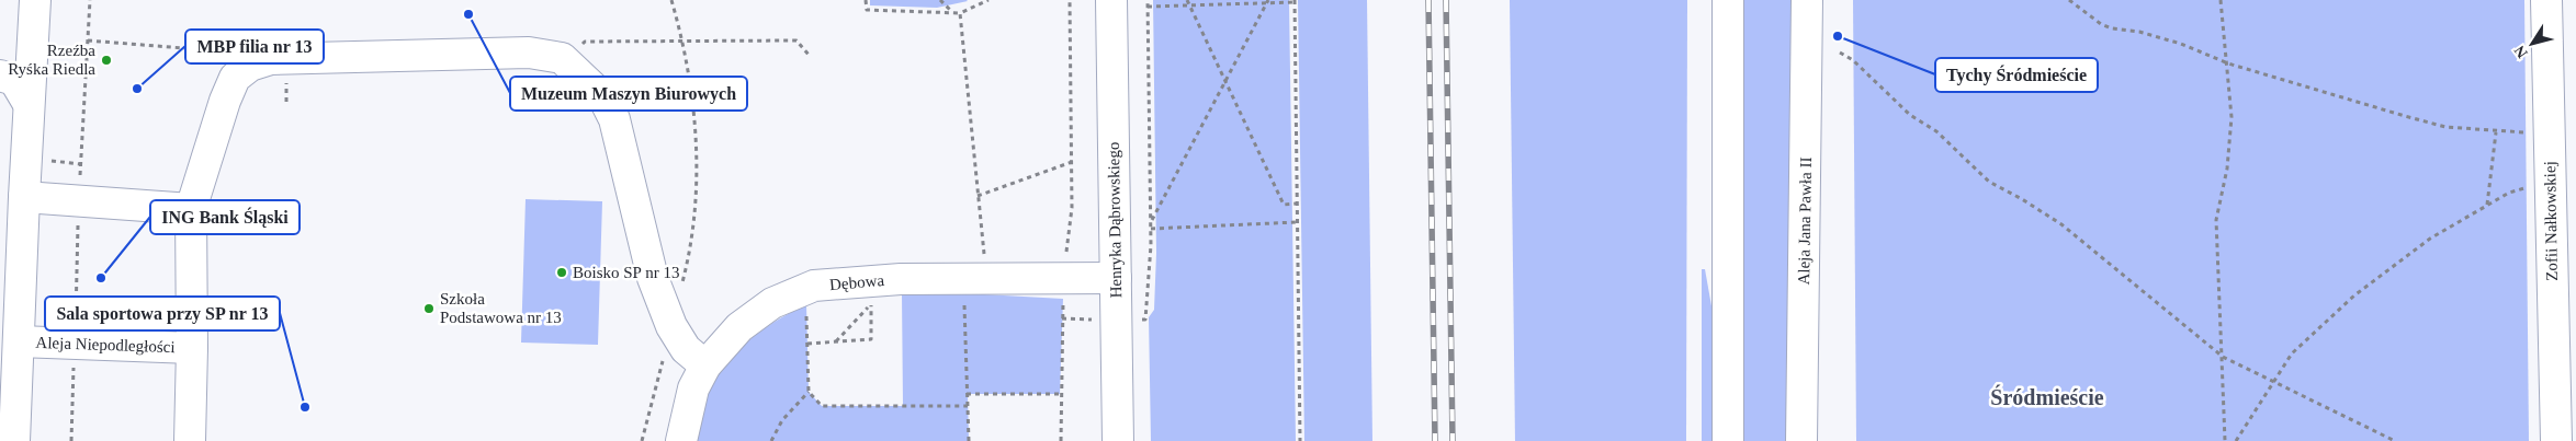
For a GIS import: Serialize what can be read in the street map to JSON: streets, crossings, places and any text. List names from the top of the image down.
{
  "streets": {
    "street": [
      "Henryka Dąbrowskiego",
      "Aleja Jana Pawła II",
      "Zofii Nałkowskiej",
      "Dębowa",
      "Aleja Niepodległości"
    ]
  },
  "crossings": [
    ["Henryka Dąbrowskiego", "Dębowa"]
  ],
  "districts": ["Śródmieście"],
  "places": [
    "Muzeum Maszyn Biurowych",
    "Tychy Śródmieście",
    "Rzeźba Ryśka Riedla",
    "MBP filia nr 13",
    "Boisko SP nr 13",
    "ING Bank Śląski",
    "Szkoła Podstawowa nr 13",
    "Sala sportowa przy SP nr 13"
  ],
  "north": "bottom left"
}
